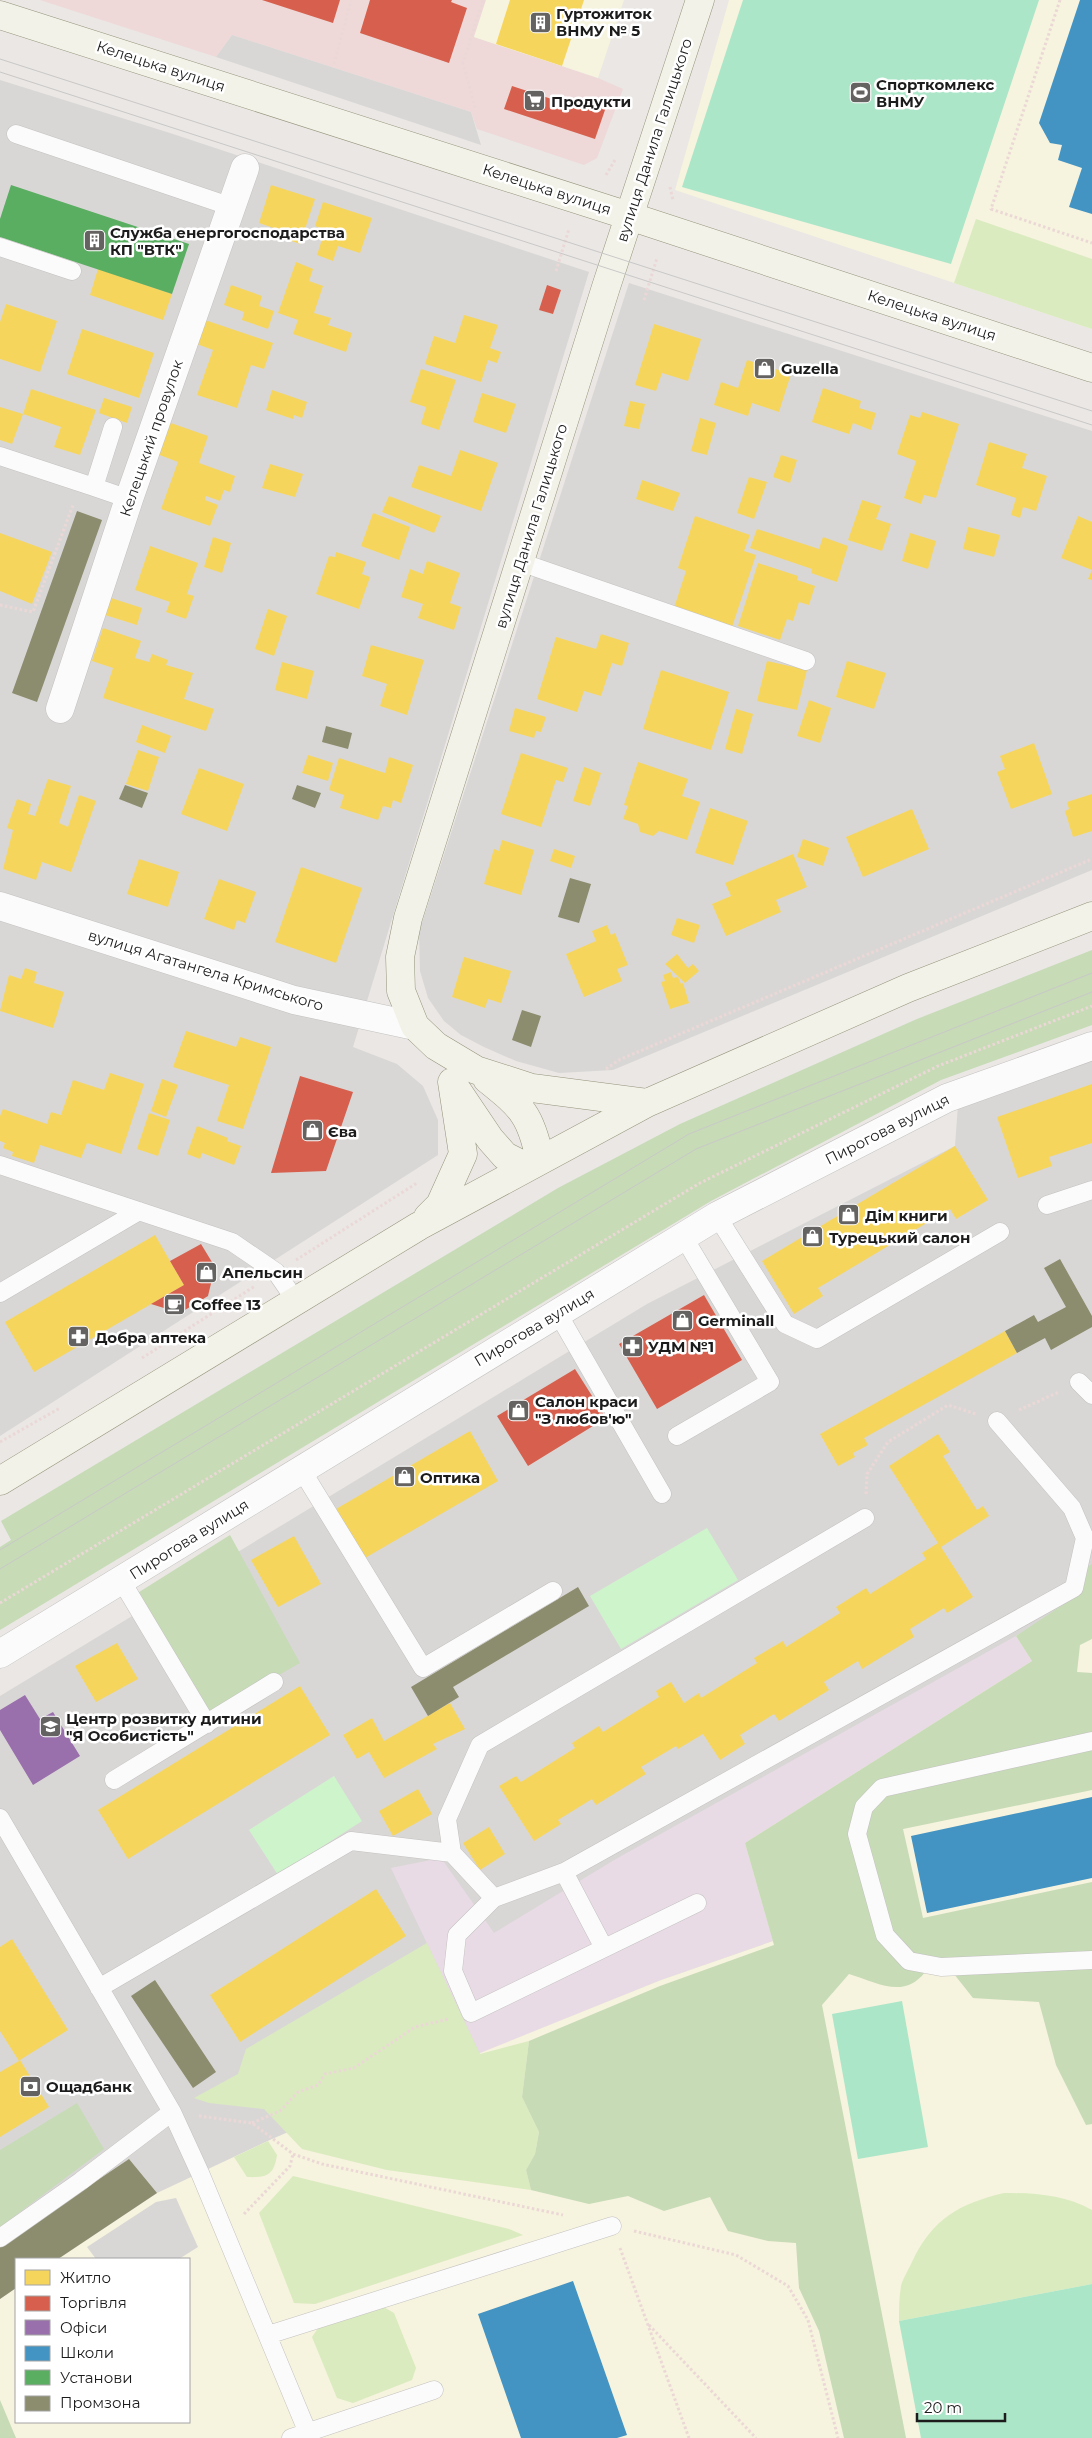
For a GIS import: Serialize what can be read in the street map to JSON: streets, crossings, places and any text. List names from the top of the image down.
{
  "streets": {
    "main road": ["Келецька вулиця", "вулиця Данила Галицького"],
    "street": ["Келецький провулок", "вулиця Агатангела Кримського", "Пирогова вулиця"]
  },
  "crossings": [
    ["Келецька вулиця", "вулиця Данила Галицького"],
    ["вулиця Данила Галицького", "вулиця Агатангела Кримського"]
  ],
  "places": {
    "building": ["Гуртожиток ВНМУ № 5", "Служба енергогосподарства КП \"ВТК\""],
    "sports": ["Спорткомлекс ВНМУ"],
    "supermarket": ["Продукти"],
    "shop": [
      "Guzella",
      "Єва",
      "Дім книги",
      "Турецький салон",
      "Апельсин",
      "Germinall",
      "Салон краси \"З любов'ю\"",
      "Оптика"
    ],
    "cafe": ["Coffee 13"],
    "pharmacy": ["Добра аптека", "УДМ №1"],
    "school or university": ["Центр розвитку дитини \"Я Особистість\""],
    "bank": ["Ощадбанк"]
  },
  "legend": [
    "Житло",
    "Торгівля",
    "Офіси",
    "Школи",
    "Установи",
    "Промзона"
  ],
  "scale_bar": "20 m"
}
